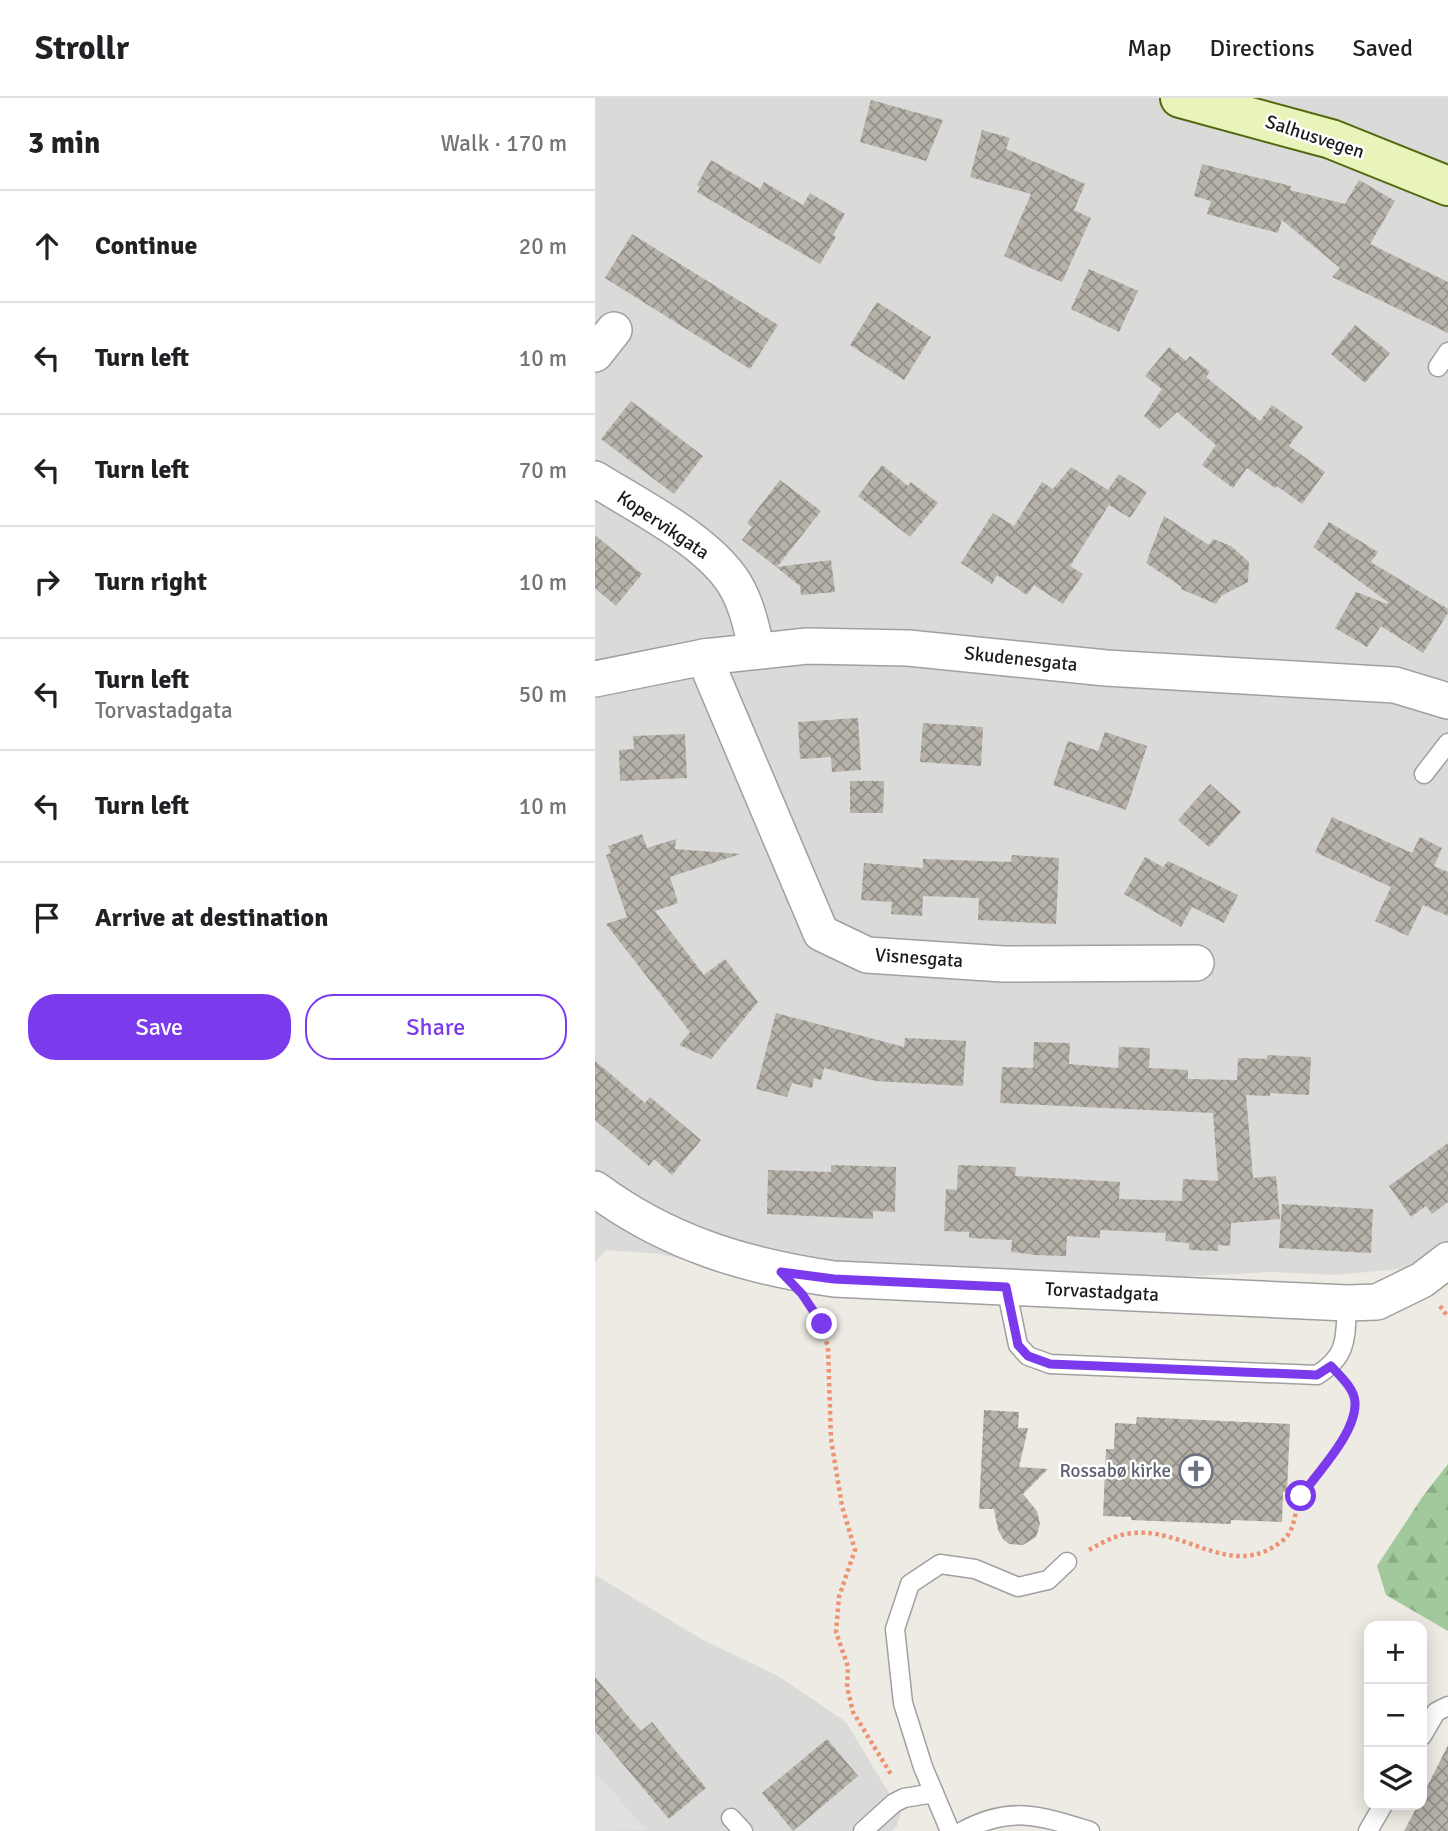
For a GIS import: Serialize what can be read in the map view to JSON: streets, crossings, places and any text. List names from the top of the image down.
{
  "streets": {
    "main road": ["Salhusvegen"],
    "street": [
      "Kopervikgata",
      "Skudenesgata",
      "Visnesgata",
      "Torvastadgata"
    ]
  },
  "crossings": [
    ["Kopervikgata", "Skudenesgata"],
    ["Skudenesgata", "Visnesgata"]
  ],
  "places": {
    "church": ["Rossabø kirke"]
  },
  "page": {
    "header": "Strollr",
    "nav": ["Map", "Directions", "Saved"],
    "heading": ["3 min", "Walk · 170 m"],
    "list": [
      ["Continue", "20 m"],
      ["Turn left", "10 m"],
      ["Turn left", "70 m"],
      ["Turn right", "10 m"],
      ["Turn left", "Torvastadgata", "50 m"],
      ["Turn left", "10 m"],
      "Arrive at destination"
    ],
    "buttons": ["Save", "Share"],
    "map_buttons": ["+", "−"]
  }
}
